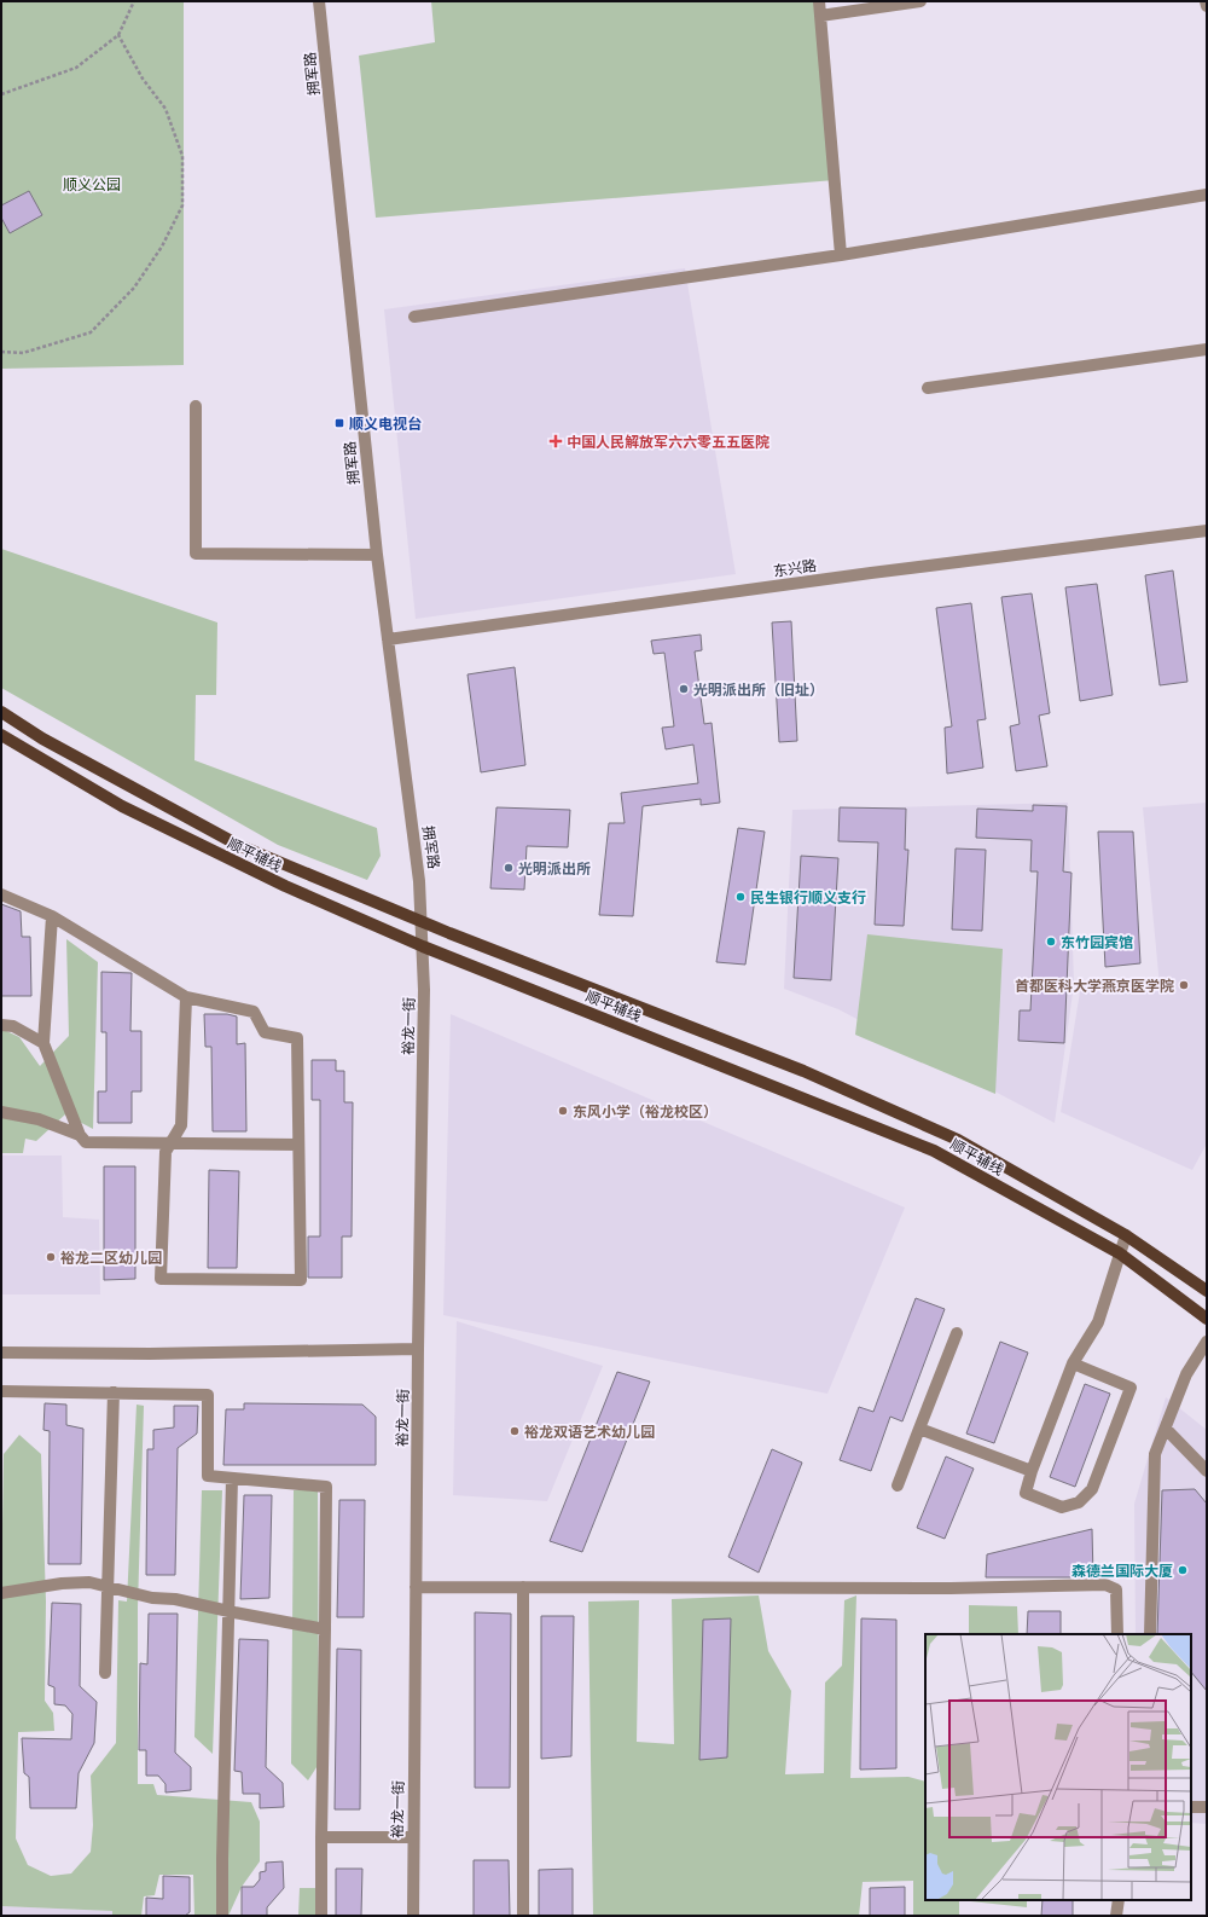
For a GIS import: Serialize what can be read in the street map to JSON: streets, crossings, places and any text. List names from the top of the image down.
{
  "streets": {
    "main road": ["顺平辅线"],
    "street": ["拥军路", "东兴路", "裕龙一街"]
  },
  "crossings": [
    ["拥军路", "东兴路"],
    ["拥军路", "顺平辅线"],
    ["拥军路", "裕龙一街"],
    ["顺平辅线", "裕龙一街"]
  ],
  "parks": ["顺义公园"],
  "places": {
    "transit": ["顺义电视台"],
    "health": ["中国人民解放军六六零五五医院"],
    "other": [
      "光明派出所（旧址）",
      "光明派出所",
      "民生银行顺义支行",
      "东竹园宾馆",
      "首都医科大学燕京医学院",
      "东风小学（裕龙校区）",
      "裕龙二区幼儿园",
      "裕龙双语艺术幼儿园",
      "森德兰国际大厦"
    ]
  }
}
